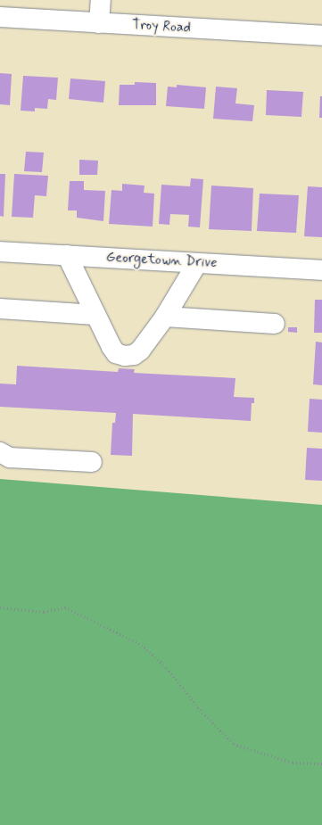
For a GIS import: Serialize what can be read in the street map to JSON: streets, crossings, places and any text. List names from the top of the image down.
{
  "streets": {
    "street": ["Troy Road", "Georgetown Drive"]
  }
}
